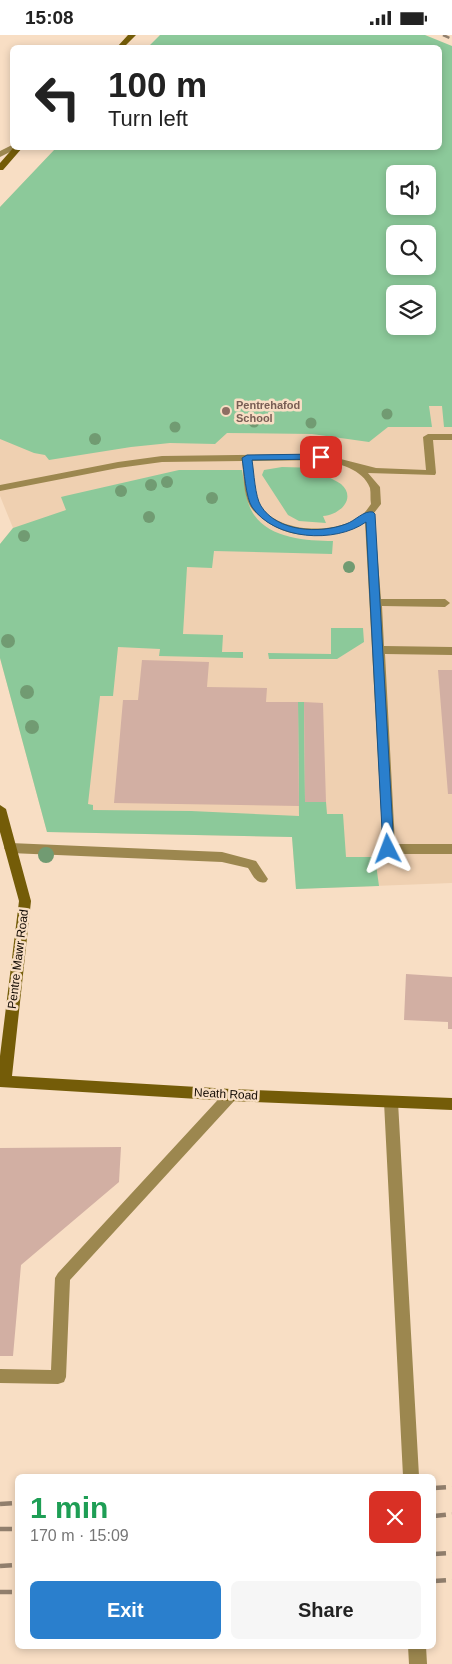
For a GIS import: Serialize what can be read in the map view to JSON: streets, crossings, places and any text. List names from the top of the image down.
{
  "streets": {
    "street": ["Pentre Mawr Road", "Neath Road"]
  },
  "crossings": [
    ["Pentre Mawr Road", "Neath Road"]
  ],
  "places": ["Pentrehafod School"],
  "page": {
    "status": "15:08",
    "turn": ["100 m", "Turn left"],
    "heading": ["1 min", "170 m · 15:09"],
    "buttons": ["Exit", "Share"]
  }
}
